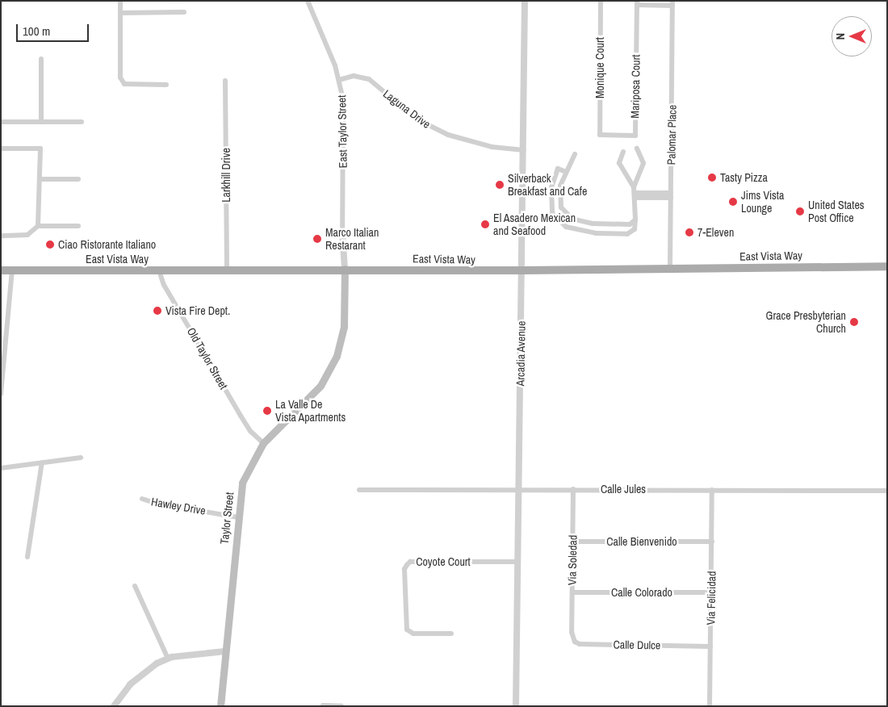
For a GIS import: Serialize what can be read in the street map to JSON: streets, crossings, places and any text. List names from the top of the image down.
{
  "streets": {
    "main road": ["East Vista Way", "Taylor Street"],
    "street": [
      "Monique Court",
      "Mariposa Court",
      "Laguna Drive",
      "East Taylor Street",
      "Palomar Place",
      "Larkhill Drive",
      "Arcadia Avenue",
      "Old Taylor Street",
      "Calle Jules",
      "Hawley Drive",
      "Calle Bienvenido",
      "Via Soledad",
      "Coyote Court",
      "Calle Colorado",
      "Via Felicidad",
      "Calle Dulce"
    ]
  },
  "crossings": [
    ["Monique Court", "Mariposa Court"],
    ["Laguna Drive", "East Taylor Street"],
    ["Laguna Drive", "Arcadia Avenue"],
    ["East Taylor Street", "East Vista Way"],
    ["East Taylor Street", "Taylor Street"],
    ["Palomar Place", "East Vista Way"],
    ["Larkhill Drive", "East Vista Way"],
    ["East Vista Way", "Arcadia Avenue"],
    ["East Vista Way", "Old Taylor Street"],
    ["East Vista Way", "Taylor Street"],
    ["Arcadia Avenue", "Calle Jules"],
    ["Arcadia Avenue", "Coyote Court"],
    ["Old Taylor Street", "Taylor Street"],
    ["Calle Jules", "Via Soledad"],
    ["Calle Jules", "Via Felicidad"],
    ["Hawley Drive", "Taylor Street"],
    ["Calle Bienvenido", "Via Soledad"],
    ["Calle Bienvenido", "Via Felicidad"],
    ["Via Soledad", "Calle Colorado"],
    ["Via Soledad", "Calle Dulce"],
    ["Calle Colorado", "Via Felicidad"],
    ["Via Felicidad", "Calle Dulce"]
  ],
  "places": [
    "Tasty Pizza",
    "Silverback Breakfast and Cafe",
    "Jims Vista Lounge",
    "United States Post Office",
    "El Asadero Mexican and Seafood",
    "7-Eleven",
    "Marco Italian Restarant",
    "Ciao Ristorante Italiano",
    "Vista Fire Dept.",
    "Grace Presbyterian Church",
    "La Valle De Vista Apartments"
  ],
  "scale_bar": "100 m",
  "north": "left"
}
